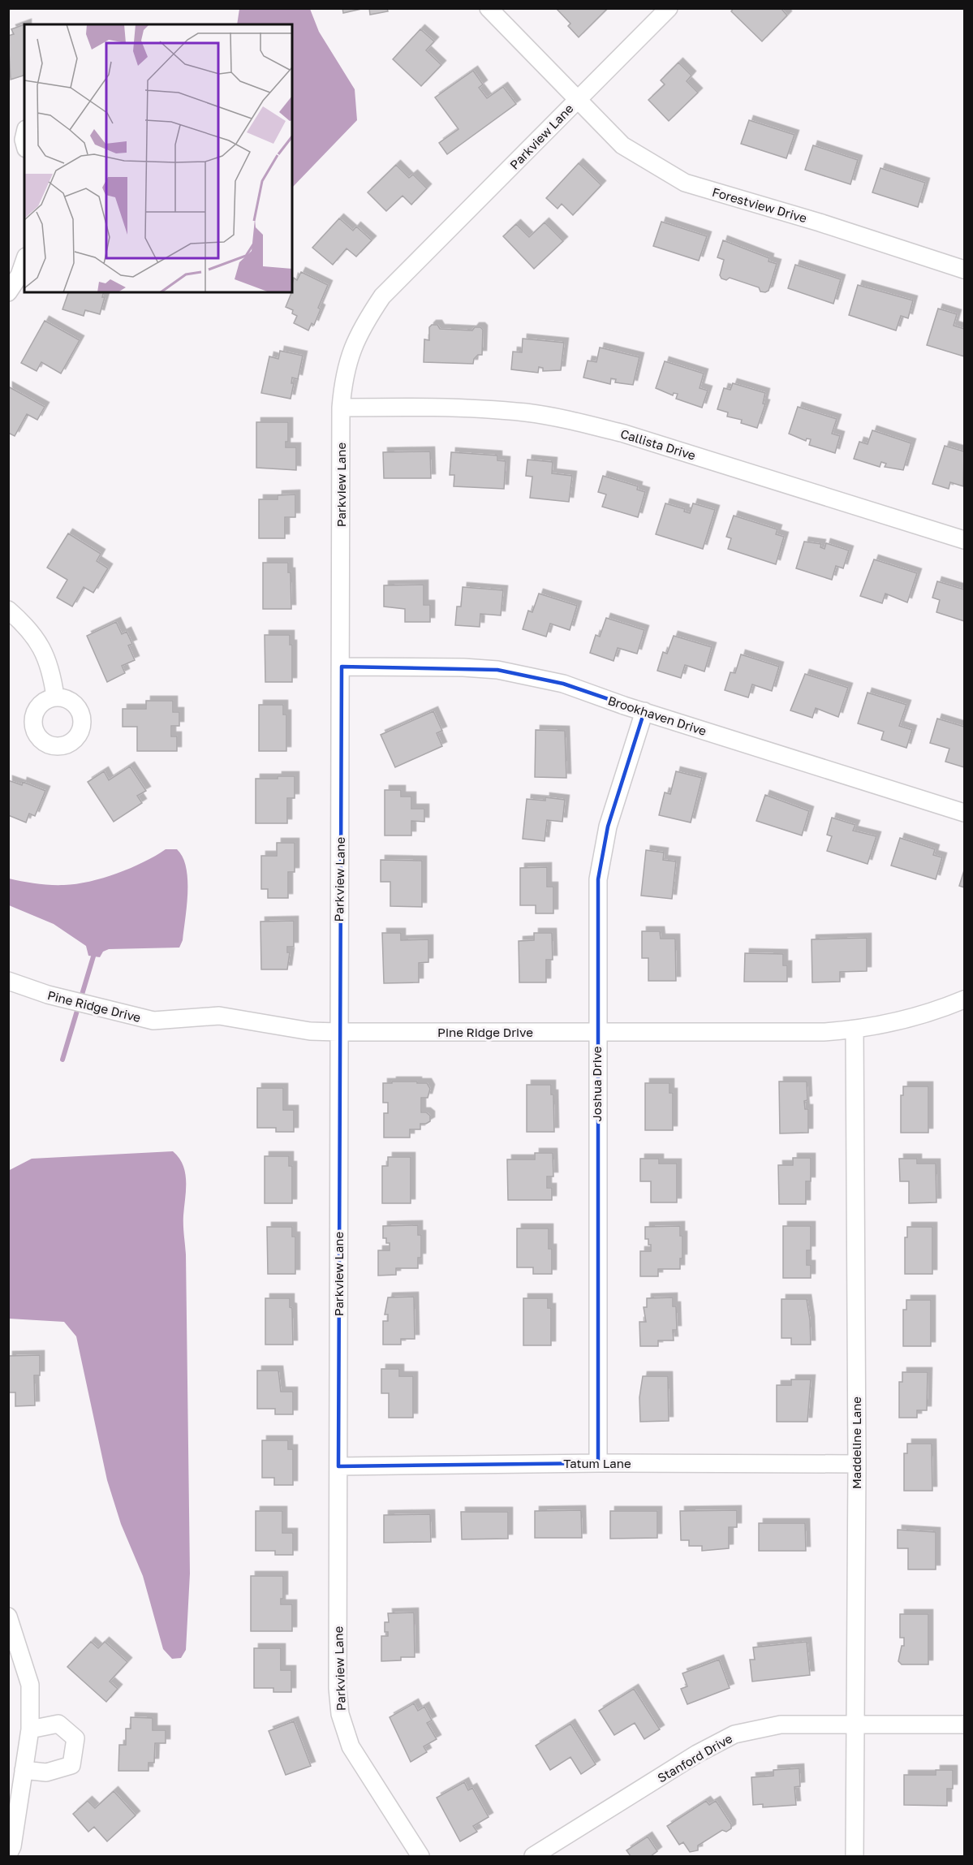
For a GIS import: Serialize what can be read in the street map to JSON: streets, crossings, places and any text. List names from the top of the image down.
{
  "streets": {
    "street": [
      "Parkview Lane",
      "Forestview Drive",
      "Callista Drive",
      "Brookhaven Drive",
      "Pine Ridge Drive",
      "Joshua Drive",
      "Maddeline Lane",
      "Tatum Lane",
      "Stanford Drive"
    ]
  },
  "crossings": [
    ["Parkview Lane", "Forestview Drive"],
    ["Parkview Lane", "Callista Drive"],
    ["Parkview Lane", "Brookhaven Drive"],
    ["Parkview Lane", "Pine Ridge Drive"],
    ["Parkview Lane", "Tatum Lane"],
    ["Brookhaven Drive", "Joshua Drive"],
    ["Pine Ridge Drive", "Joshua Drive"],
    ["Pine Ridge Drive", "Maddeline Lane"],
    ["Joshua Drive", "Tatum Lane"],
    ["Maddeline Lane", "Tatum Lane"],
    ["Maddeline Lane", "Stanford Drive"]
  ]
}
